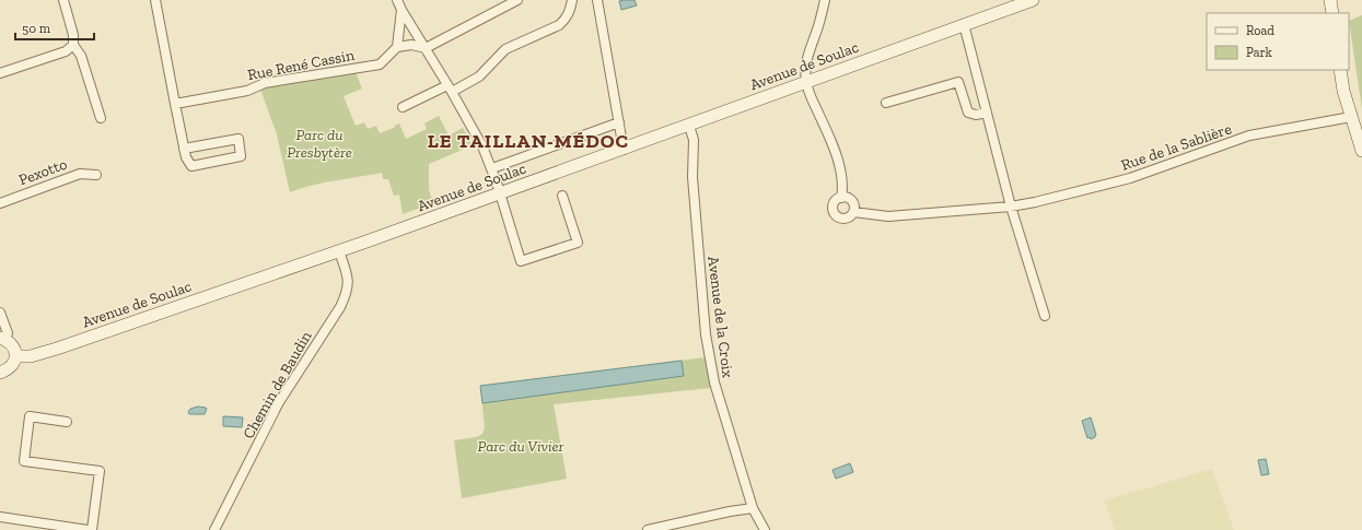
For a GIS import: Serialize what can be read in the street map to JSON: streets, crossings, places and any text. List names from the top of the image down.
{
  "streets": {
    "main road": ["Avenue de Soulac"],
    "street": [
      "Rue René Cassin",
      "Rue de la Sablière",
      "Pexotto",
      "Avenue de la Croix",
      "Chemin de Baudin"
    ]
  },
  "crossings": [
    ["Avenue de Soulac", "Avenue de la Croix"],
    ["Avenue de Soulac", "Chemin de Baudin"]
  ],
  "districts": ["LE TAILLAN-MÉDOC"],
  "parks": ["Parc du Presbytère", "Parc du Vivier"],
  "legend": ["Road", "Park"],
  "scale_bar": "50 m"
}
